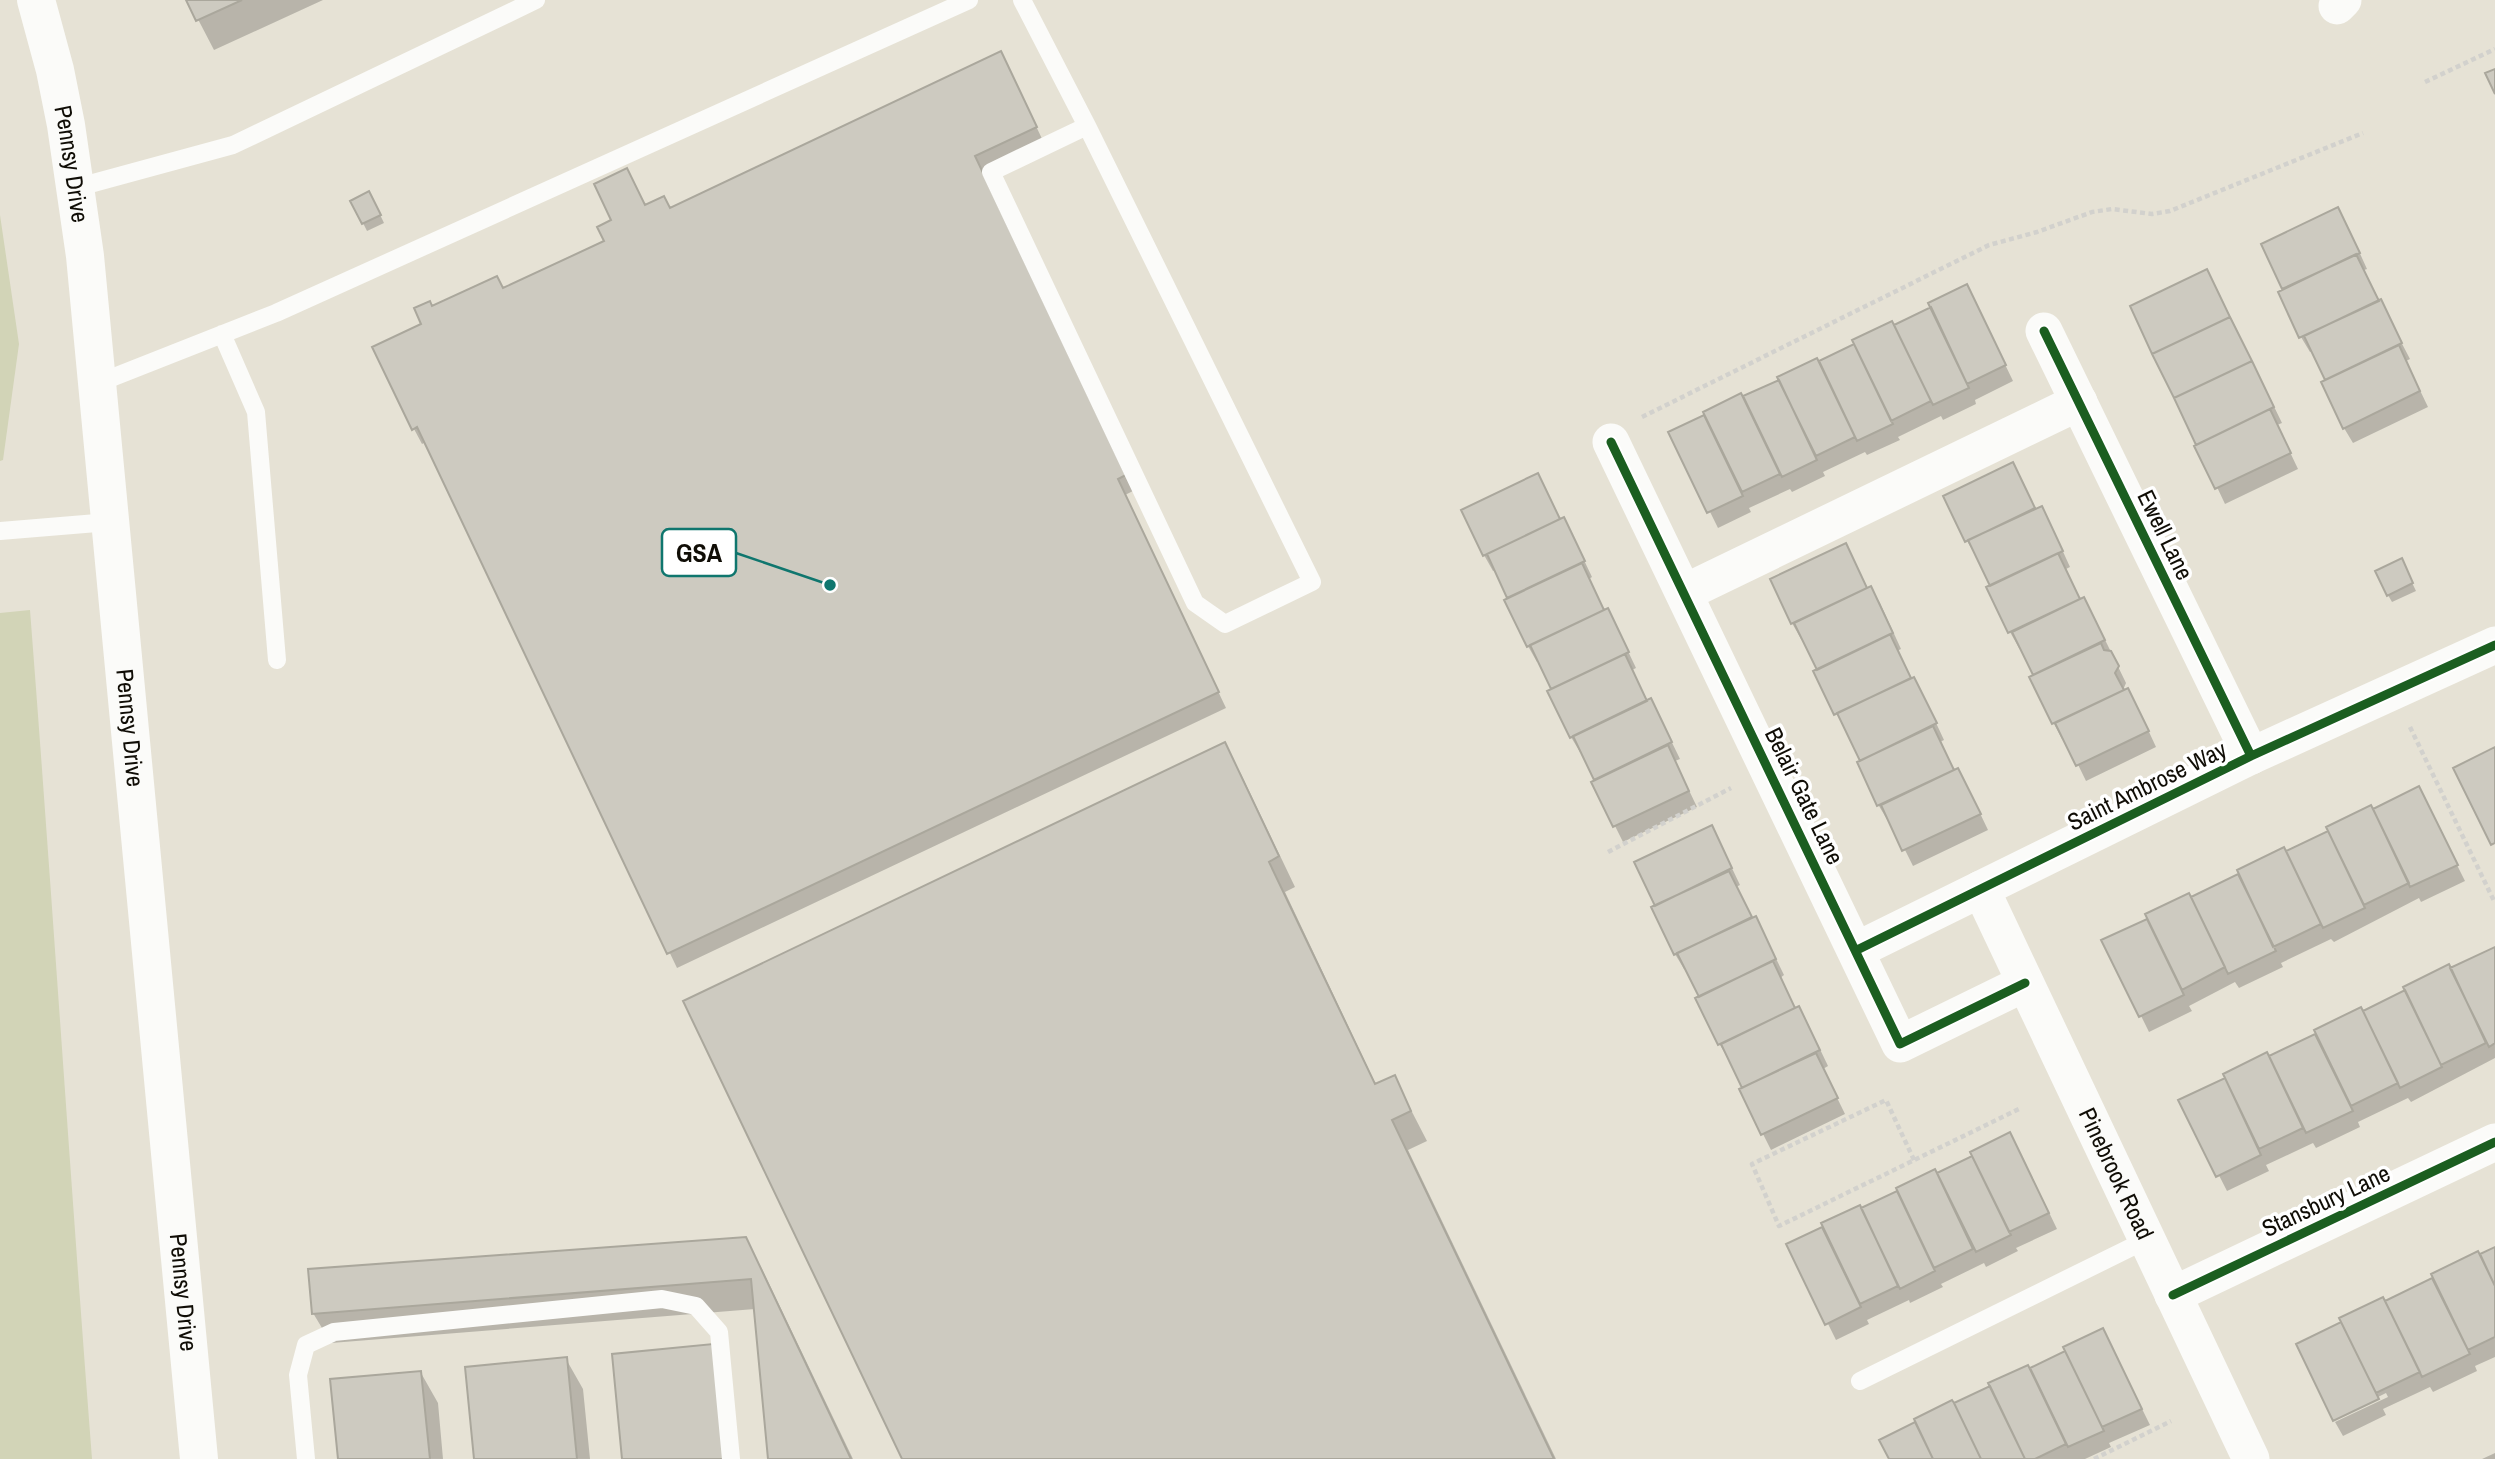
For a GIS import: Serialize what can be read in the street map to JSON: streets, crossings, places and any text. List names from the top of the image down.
{
  "streets": {
    "main road": ["Pennsy Drive"],
    "street": [
      "Ewell Lane",
      "Saint Ambrose Way",
      "Belair Gate Lane",
      "Pinebrook Road",
      "Stansbury Lane"
    ]
  },
  "crossings": [
    ["Ewell Lane", "Saint Ambrose Way"],
    ["Saint Ambrose Way", "Belair Gate Lane"],
    ["Saint Ambrose Way", "Pinebrook Road"],
    ["Belair Gate Lane", "Pinebrook Road"],
    ["Pinebrook Road", "Stansbury Lane"]
  ],
  "places": ["GSA"]
}
